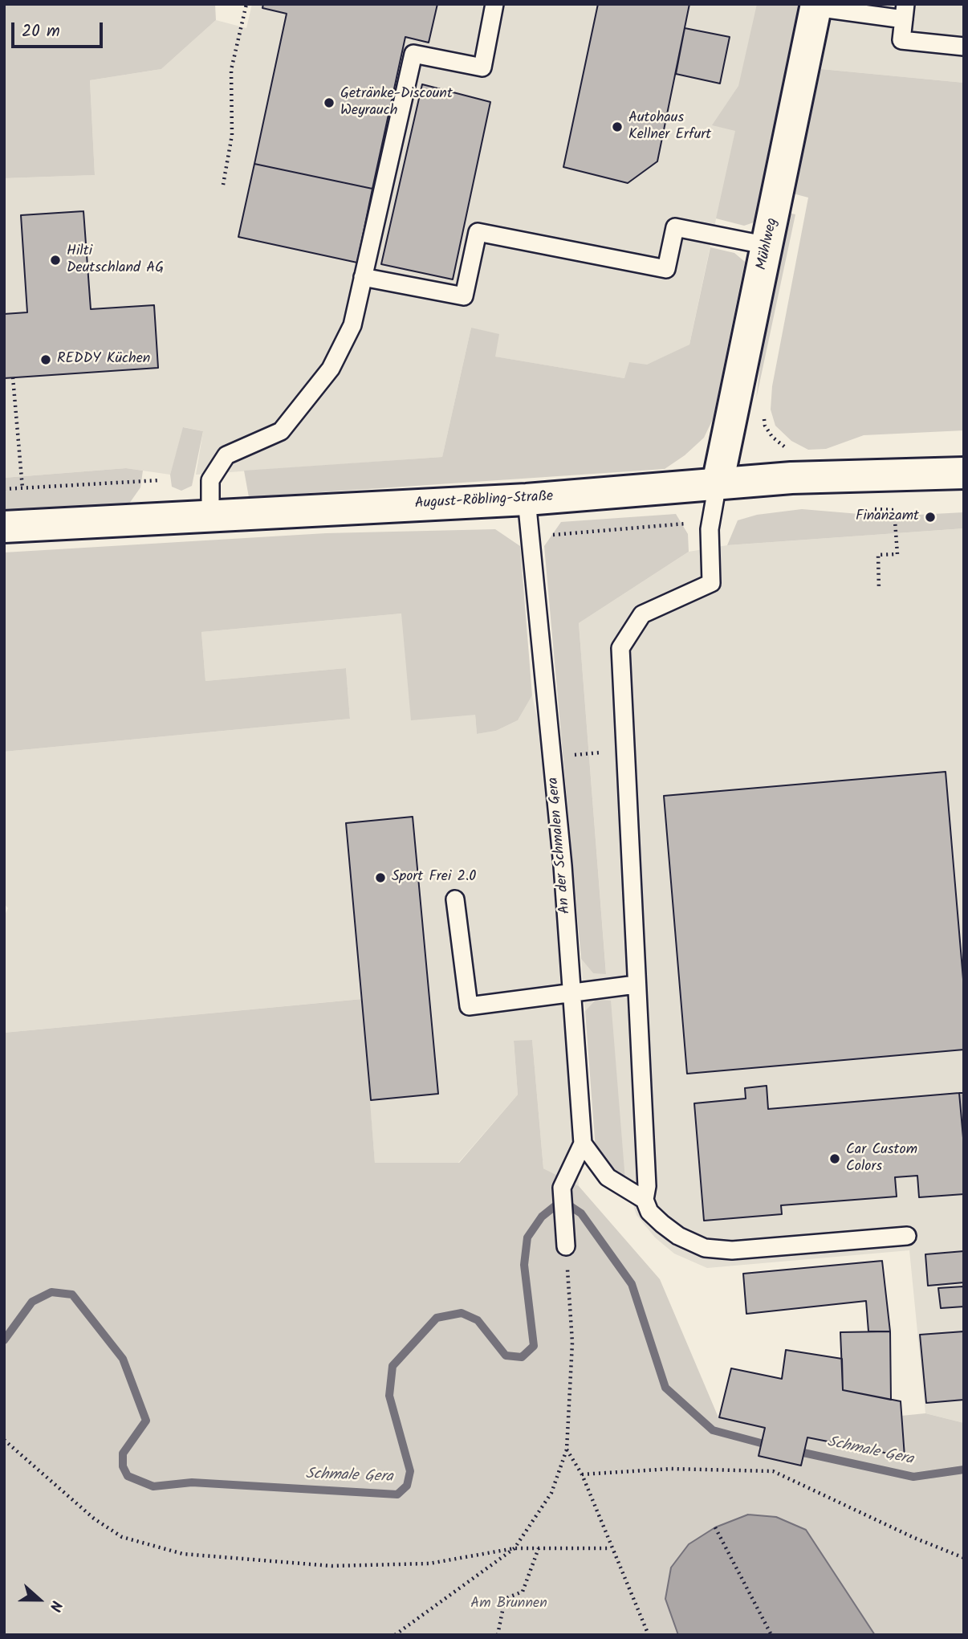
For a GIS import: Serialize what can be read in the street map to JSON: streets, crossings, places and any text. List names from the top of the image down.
{
  "streets": {
    "street": ["Mühlweg", "August-Röbling-Straße"],
    "lane": ["An der Schmalen Gera"]
  },
  "crossings": [
    ["Mühlweg", "August-Röbling-Straße"],
    ["August-Röbling-Straße", "An der Schmalen Gera"]
  ],
  "water": ["Schmale Gera"],
  "parks": ["Am Brunnen"],
  "places": [
    "Getränke-Discount Weyrauch",
    "Autohaus Kellner Erfurt",
    "Hilti Deutschland AG",
    "REDDY Küchen",
    "Finanzamt",
    "Sport Frei 2.0",
    "Car Custom Colors"
  ],
  "scale_bar": "20 m",
  "north": "right"
}
